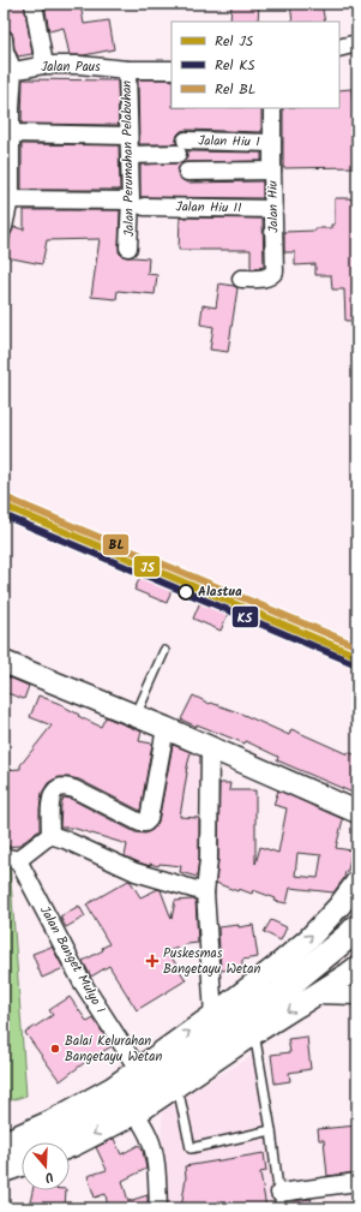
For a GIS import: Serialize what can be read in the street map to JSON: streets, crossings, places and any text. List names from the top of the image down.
{
  "streets": {
    "street": [
      "Jalan Paus",
      "Jalan Hiu I",
      "Jalan Perumahan Pelabuhan",
      "Jalan Hiu",
      "Jalan Hiu II",
      "Jalan Banget Mulyo I"
    ]
  },
  "crossings": [
    ["Jalan Paus", "Jalan Perumahan Pelabuhan"],
    ["Jalan Hiu I", "Jalan Perumahan Pelabuhan"],
    ["Jalan Hiu I", "Jalan Hiu"],
    ["Jalan Perumahan Pelabuhan", "Jalan Hiu II"],
    ["Jalan Hiu", "Jalan Hiu II"]
  ],
  "places": {
    "other": ["Alastua", "Balai Kelurahan Bangetayu Wetan"],
    "health": ["Puskesmas Bangetayu Wetan"]
  },
  "lines": ["rail line BL", "rail line JS", "rail line KS"],
  "legend": ["Rel JS", "Rel KS", "Rel BL"],
  "north": "bottom"
}
